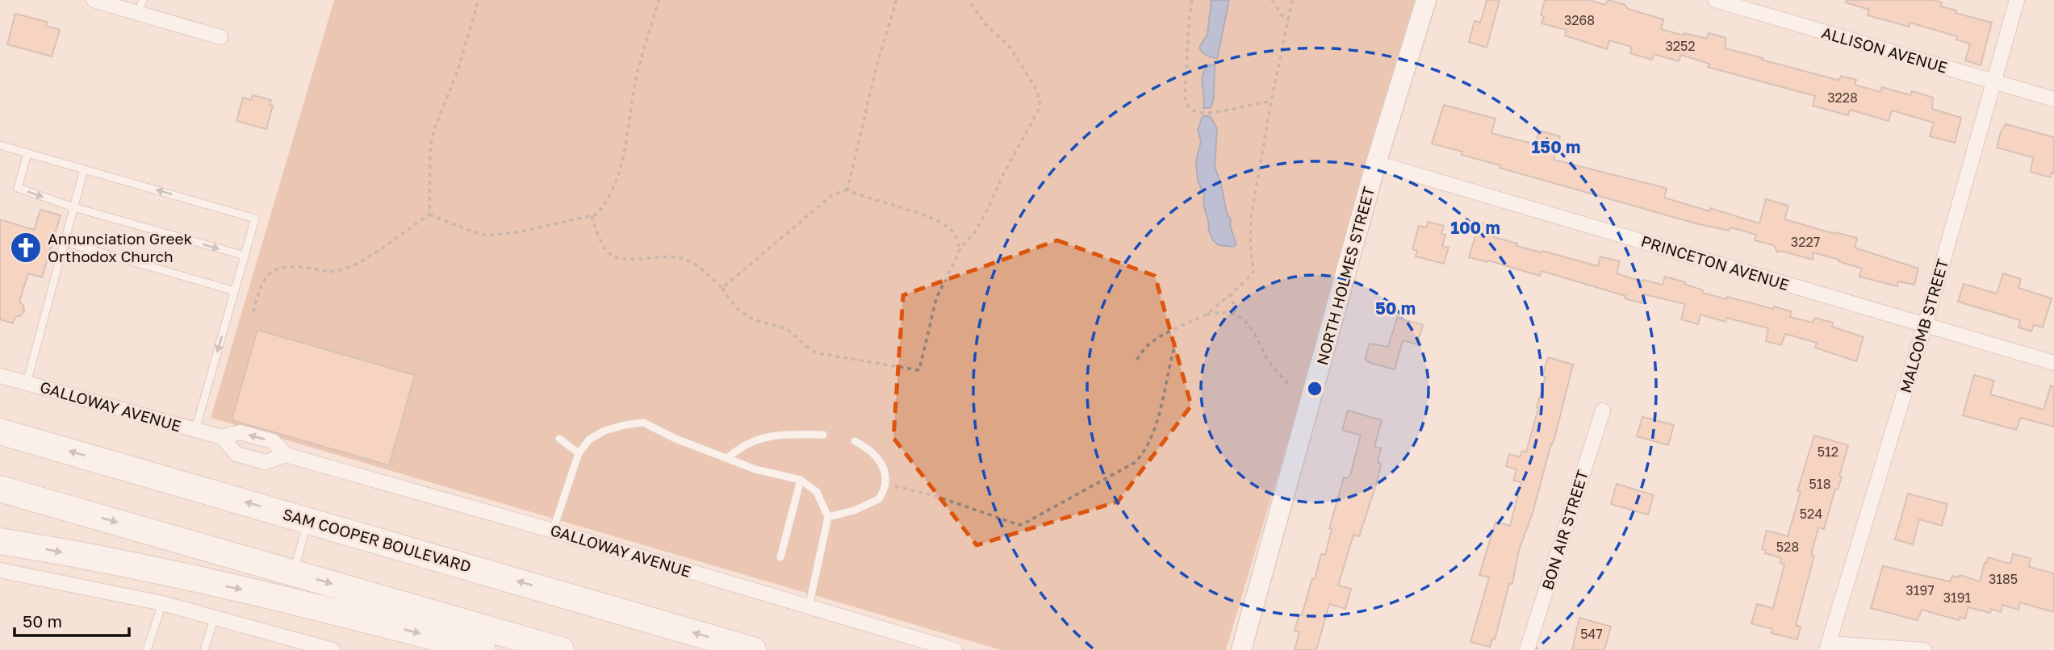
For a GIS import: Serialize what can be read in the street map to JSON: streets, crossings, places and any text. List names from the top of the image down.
{
  "streets": {
    "highway": ["SAM COOPER BOULEVARD"],
    "main road": ["NORTH HOLMES STREET"],
    "street": [
      "ALLISON AVENUE",
      "PRINCETON AVENUE",
      "MALCOMB STREET",
      "GALLOWAY AVENUE",
      "BON AIR STREET"
    ]
  },
  "crossings": [
    ["ALLISON AVENUE", "MALCOMB STREET"],
    ["PRINCETON AVENUE", "NORTH HOLMES STREET"],
    ["PRINCETON AVENUE", "MALCOMB STREET"]
  ],
  "places": {
    "church": ["Annunciation Greek Orthodox Church"]
  },
  "house_numbers": [
    "3268",
    "3252",
    "3228",
    "3227",
    "512",
    "518",
    "524",
    "528",
    "3185",
    "3197",
    "3191",
    "547"
  ],
  "scale_bar": "50 m",
  "rings": ["150 m", "100 m", "50 m"]
}
